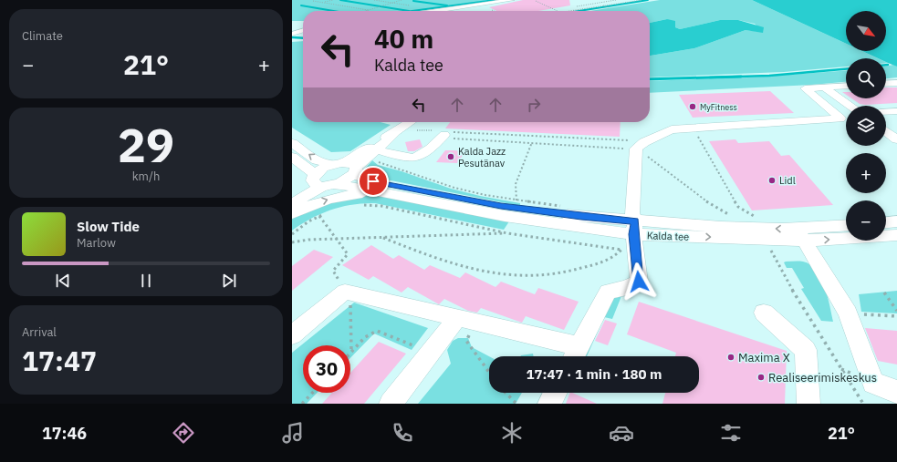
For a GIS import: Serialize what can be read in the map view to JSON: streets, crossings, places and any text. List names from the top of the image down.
{
  "streets": {
    "street": ["Kalda tee"]
  },
  "places": [
    "MyFitness",
    "Kalda Jazz Pesutänav",
    "Lidl",
    "Maxima X",
    "Realiseerimiskeskus"
  ],
  "north": "bottom right",
  "page": {
    "tile": [
      "Climate",
      ["29", "km/h"],
      ["Arrival", "17:47"]
    ],
    "map_buttons": ["+", "−"],
    "turn": ["40 m", "Kalda tee"],
    "heat": ["−", "21°", "+"],
    "song": ["Slow Tide", "Marlow"],
    "limit": "30",
    "trip": "17:47 · 1 min · 180 m",
    "tabs": ["17:46", "21°"]
  }
}
